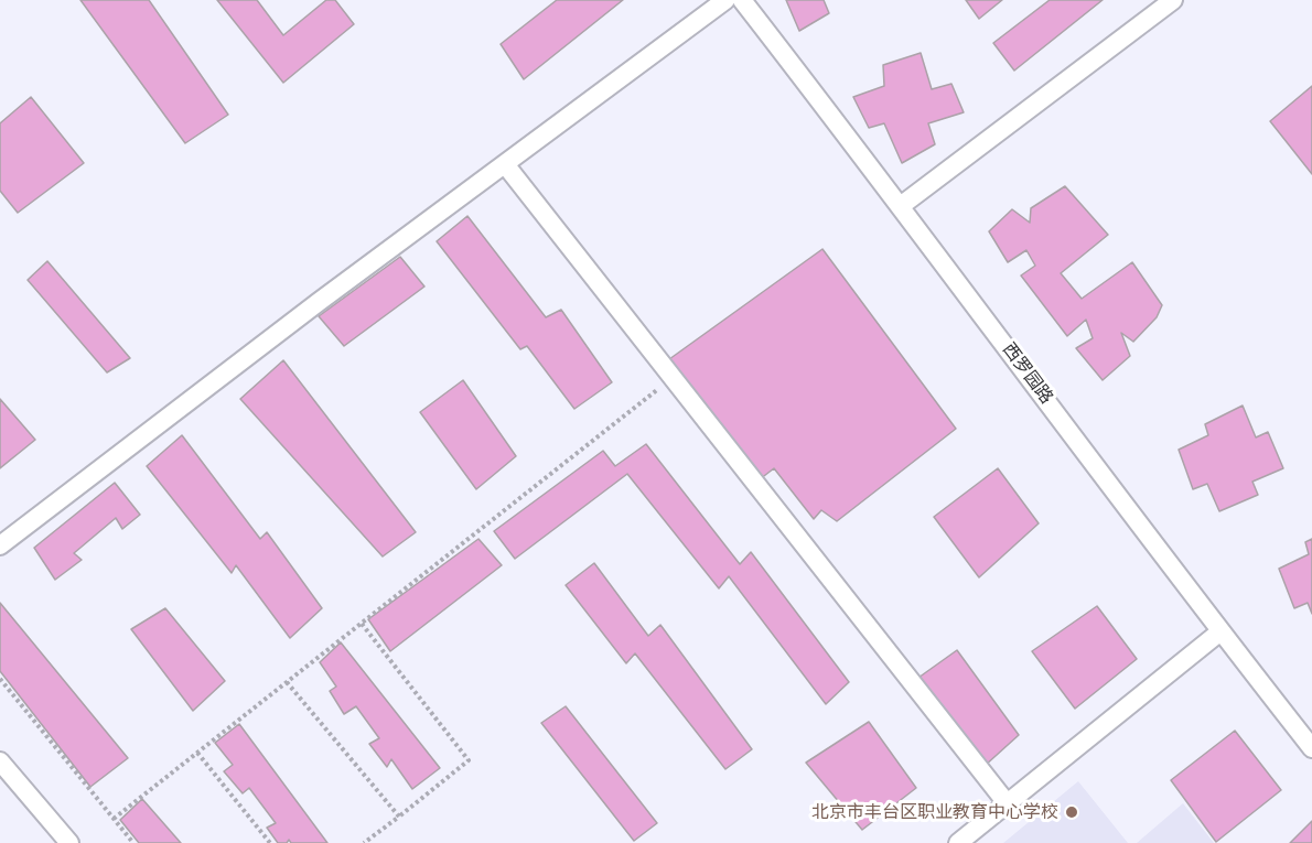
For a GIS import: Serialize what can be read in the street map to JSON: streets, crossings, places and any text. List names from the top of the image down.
{
  "streets": {
    "street": ["西罗园路"]
  },
  "places": ["北京市丰台区职业教育中心学校"]
}
